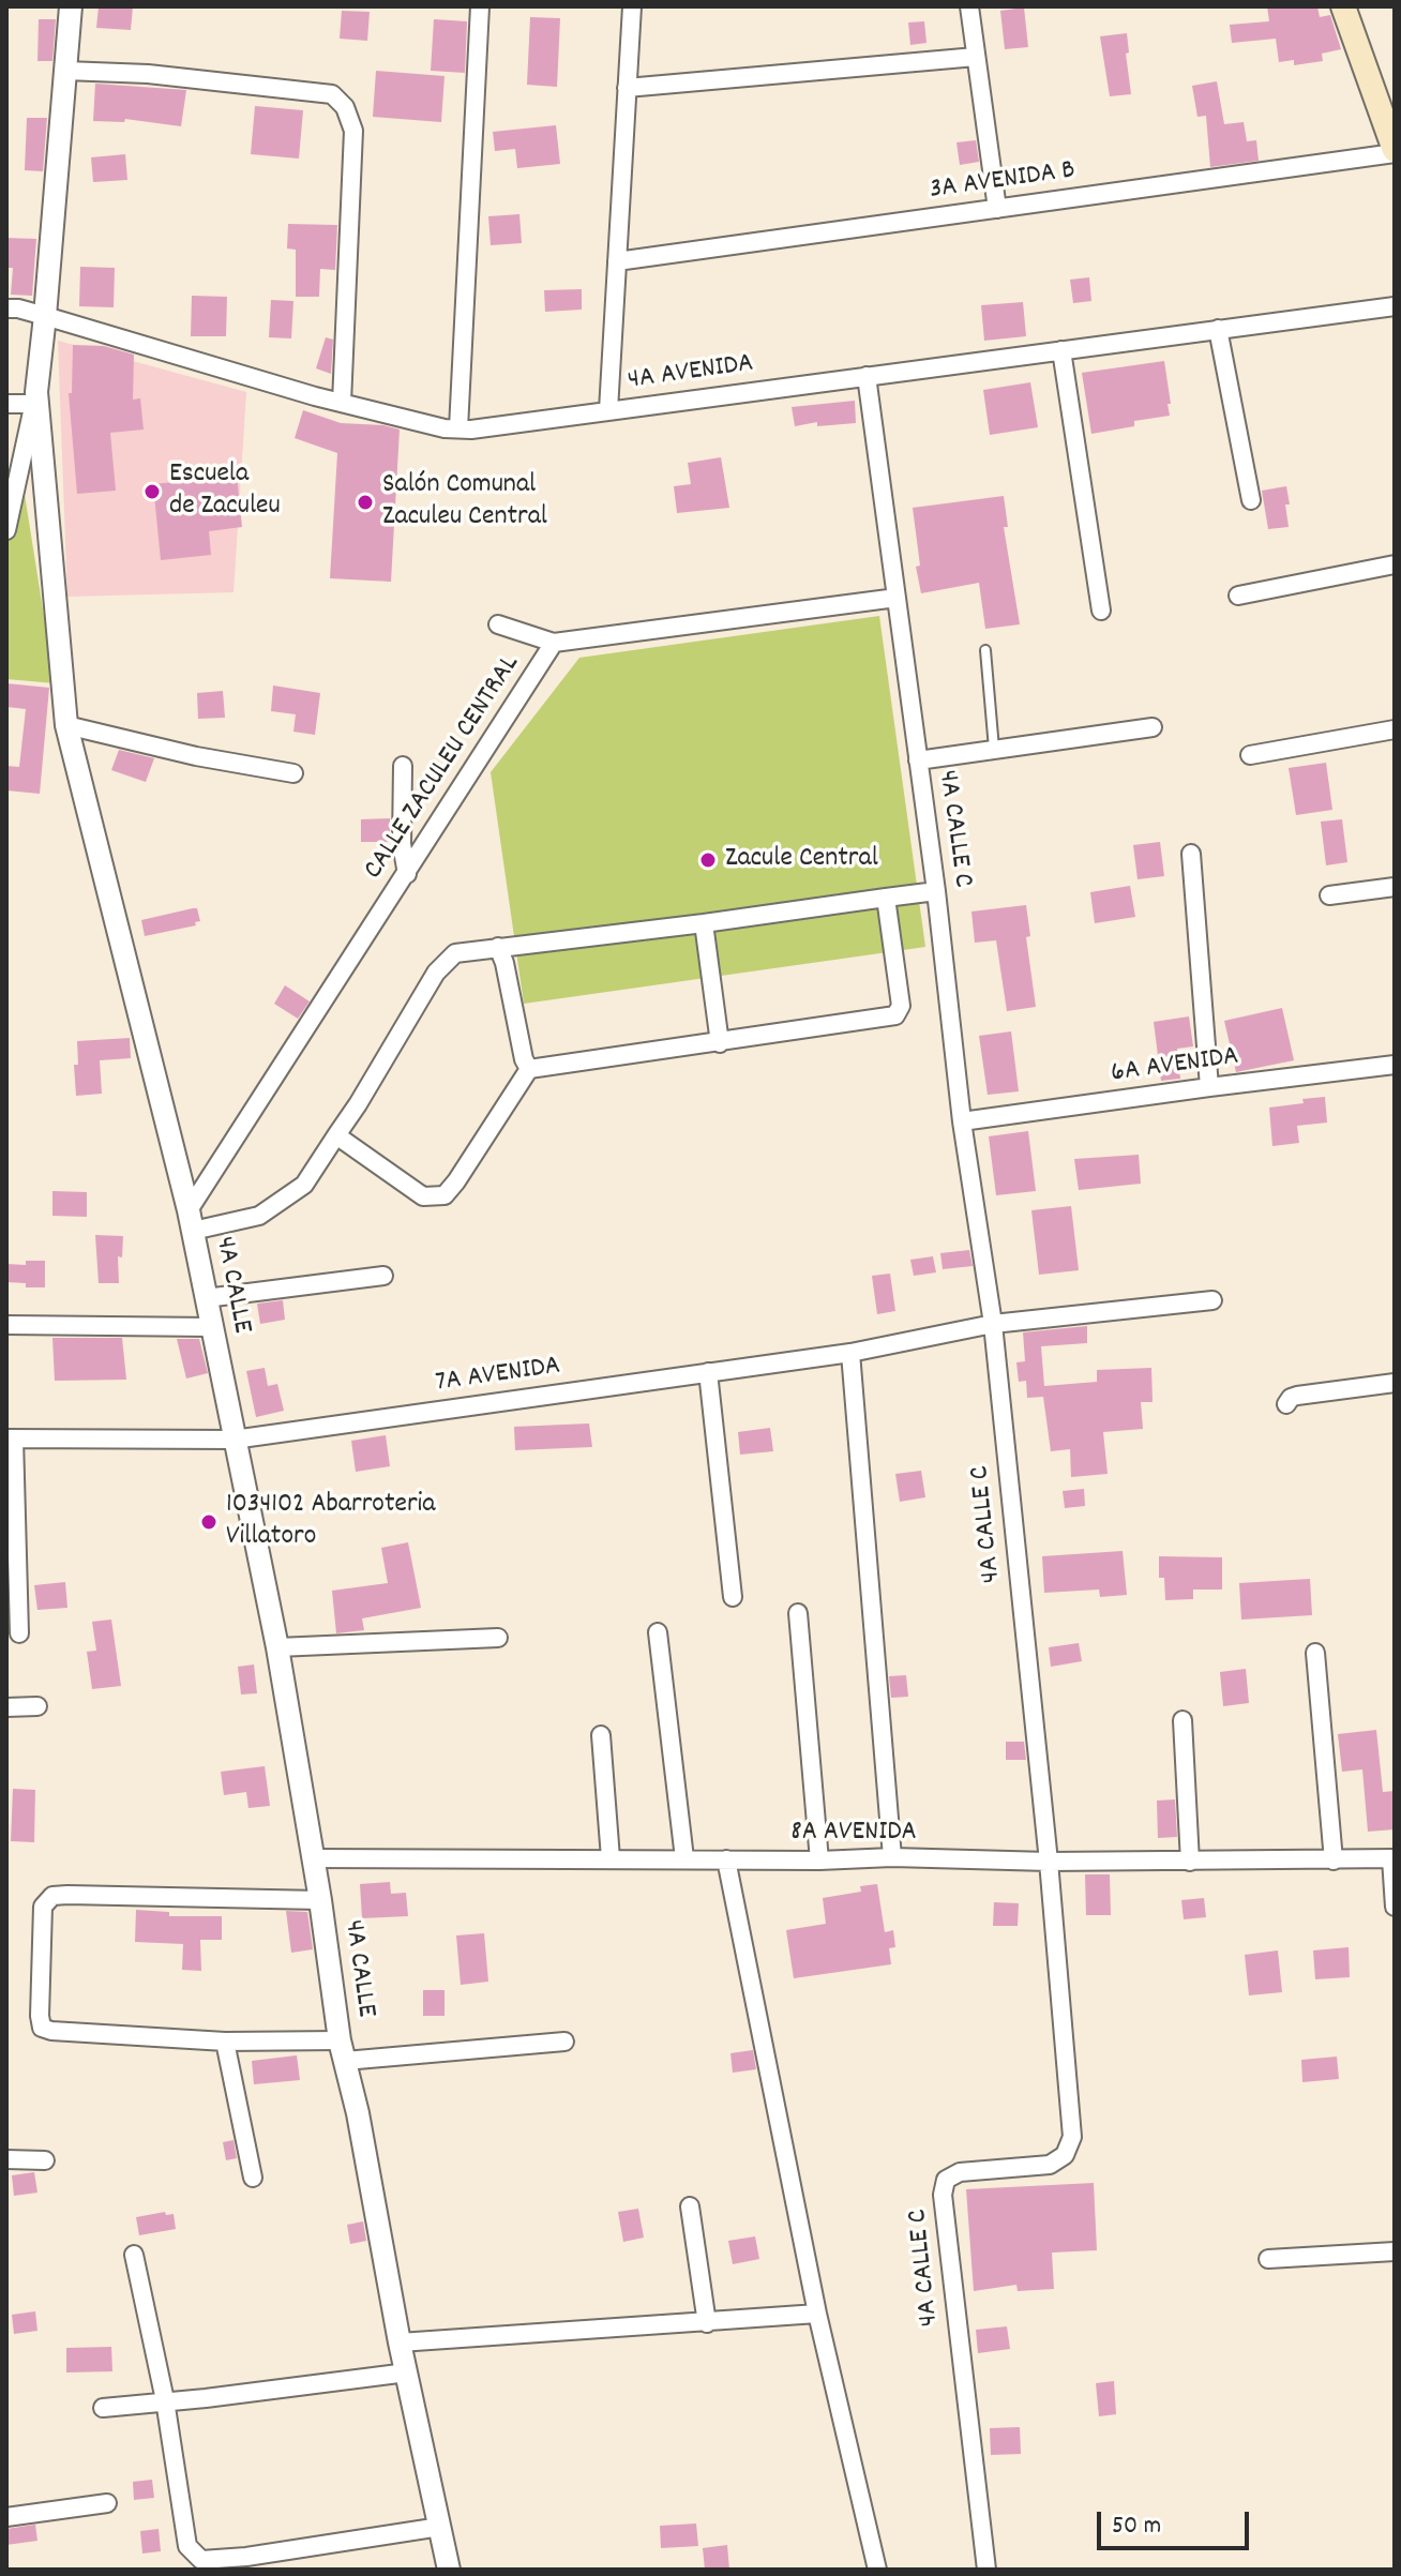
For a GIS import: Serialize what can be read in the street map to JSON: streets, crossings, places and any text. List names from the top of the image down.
{
  "streets": {
    "street": [
      "3A AVENIDA B",
      "4A AVENIDA",
      "CALLE ZACULEU CENTRAL",
      "4A CALLE C",
      "6A AVENIDA",
      "4A CALLE",
      "7A AVENIDA",
      "8A AVENIDA"
    ]
  },
  "crossings": [
    ["4A AVENIDA", "4A CALLE C"],
    ["4A AVENIDA", "4A CALLE"],
    ["CALLE ZACULEU CENTRAL", "4A CALLE C"],
    ["CALLE ZACULEU CENTRAL", "4A CALLE"],
    ["4A CALLE C", "6A AVENIDA"],
    ["4A CALLE C", "7A AVENIDA"],
    ["4A CALLE C", "8A AVENIDA"],
    ["4A CALLE", "7A AVENIDA"],
    ["4A CALLE", "8A AVENIDA"]
  ],
  "places": [
    "Escuela de Zaculeu",
    "Salón Comunal Zaculeu Central",
    "Zacule Central",
    "1034102 Abarroteria Villatoro"
  ],
  "scale_bar": "50 m"
}
